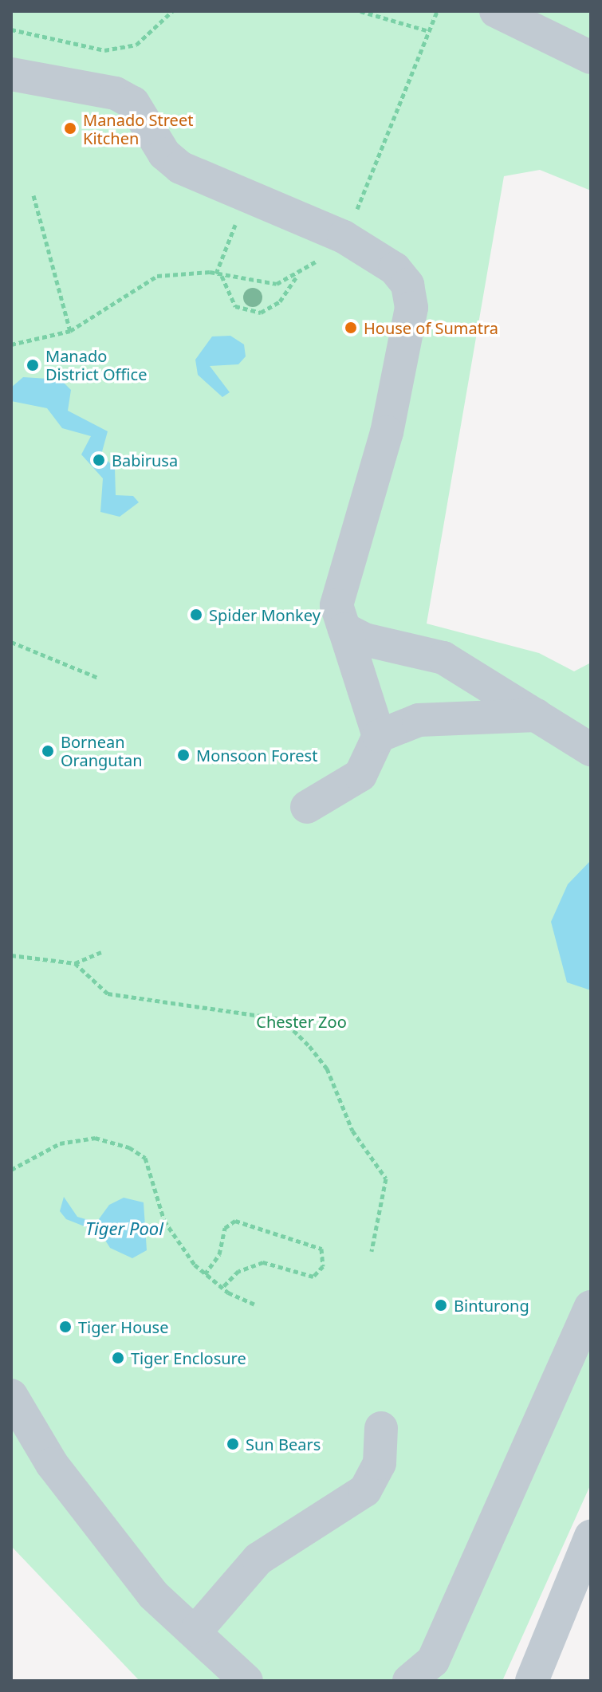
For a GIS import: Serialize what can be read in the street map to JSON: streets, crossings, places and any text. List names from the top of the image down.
{
  "water": ["Tiger Pool"],
  "parks": ["Chester Zoo"],
  "places": [
    "Manado Street Kitchen",
    "House of Sumatra",
    "Manado District Office",
    "Babirusa",
    "Spider Monkey",
    "Bornean Orangutan",
    "Monsoon Forest",
    "Binturong",
    "Tiger House",
    "Tiger Enclosure",
    "Sun Bears"
  ]
}
